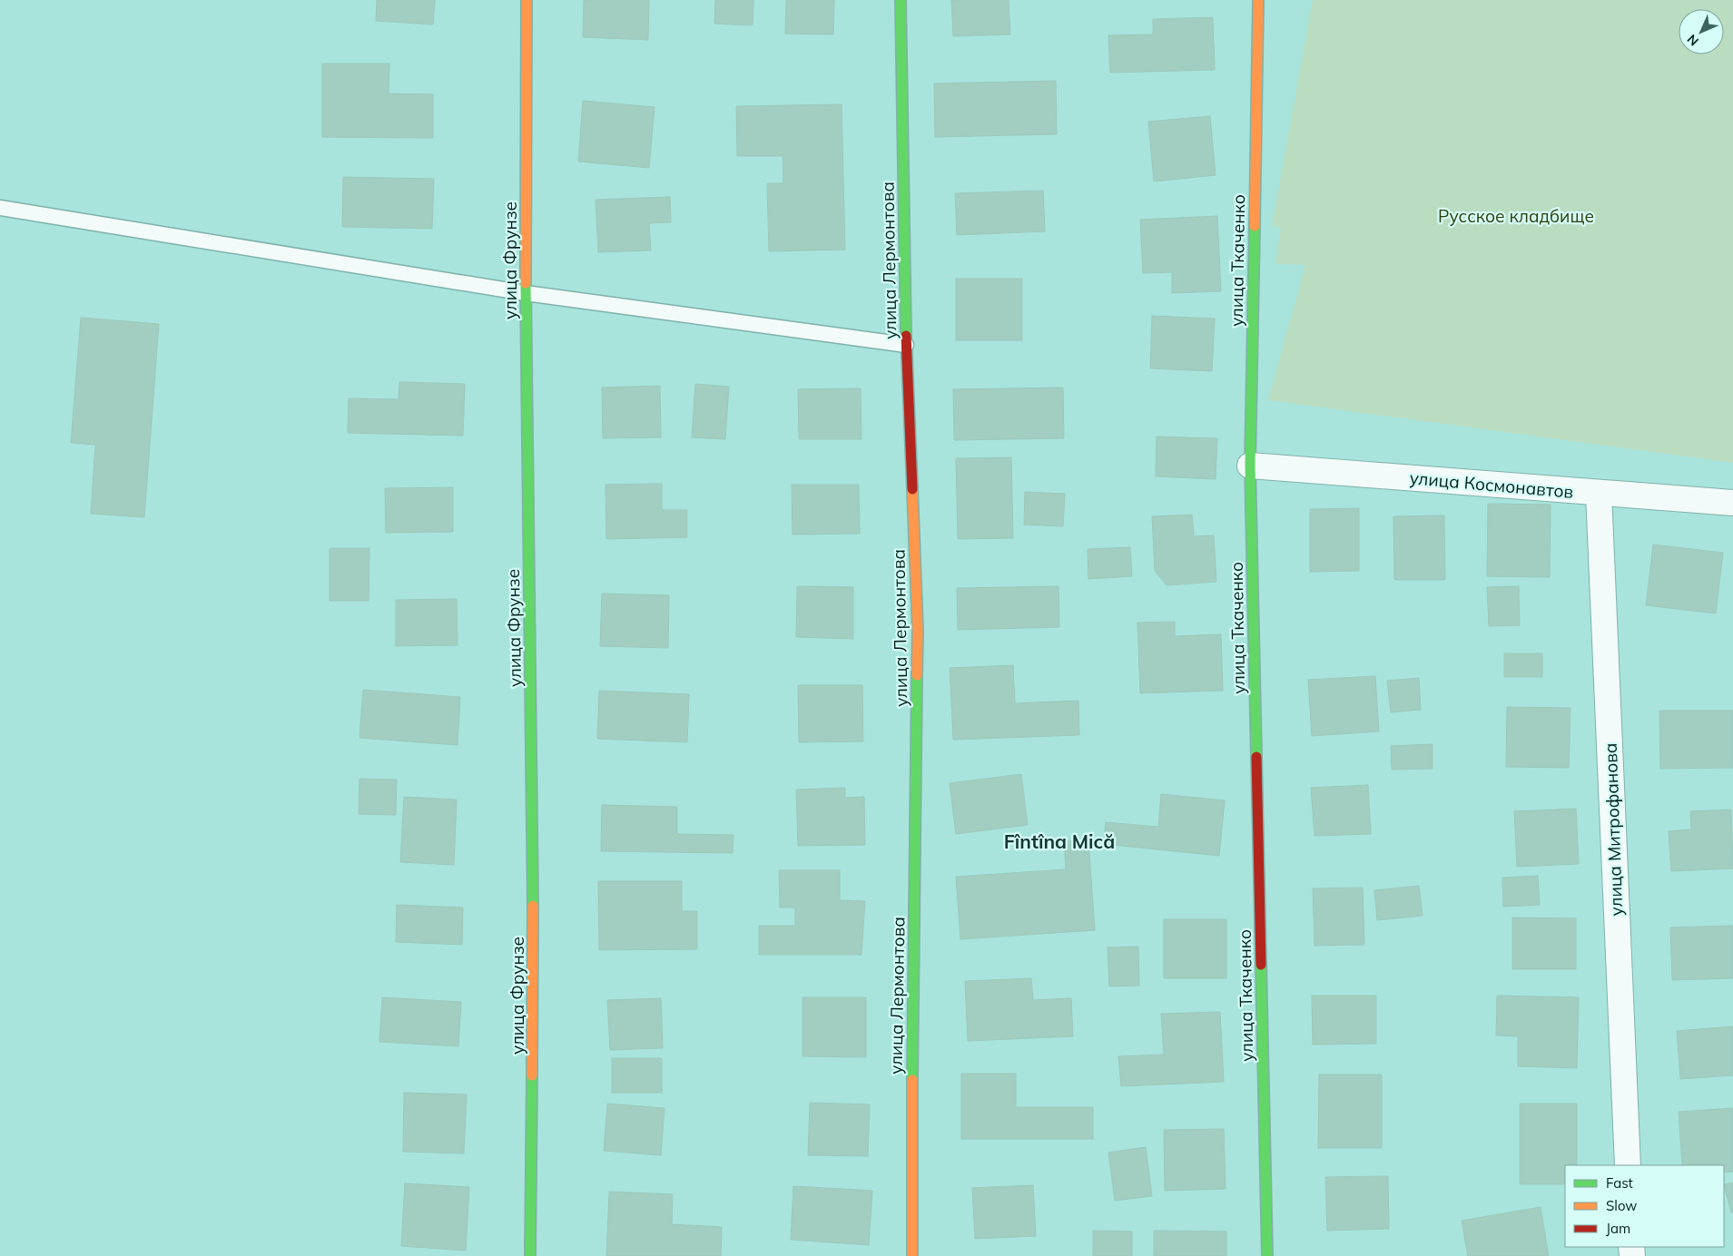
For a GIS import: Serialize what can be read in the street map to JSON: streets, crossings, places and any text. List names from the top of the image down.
{
  "streets": {
    "street": [
      "улица Фрунзе",
      "улица Лермонтова",
      "улица Ткаченко",
      "улица Космонавтов",
      "улица Митрофанова"
    ]
  },
  "crossings": [
    ["улица Ткаченко", "улица Космонавтов"],
    ["улица Космонавтов", "улица Митрофанова"]
  ],
  "districts": ["Fîntîna Mică"],
  "parks": ["Русское кладбище"],
  "legend": ["Fast", "Slow", "Jam"],
  "north": "bottom left"
}
